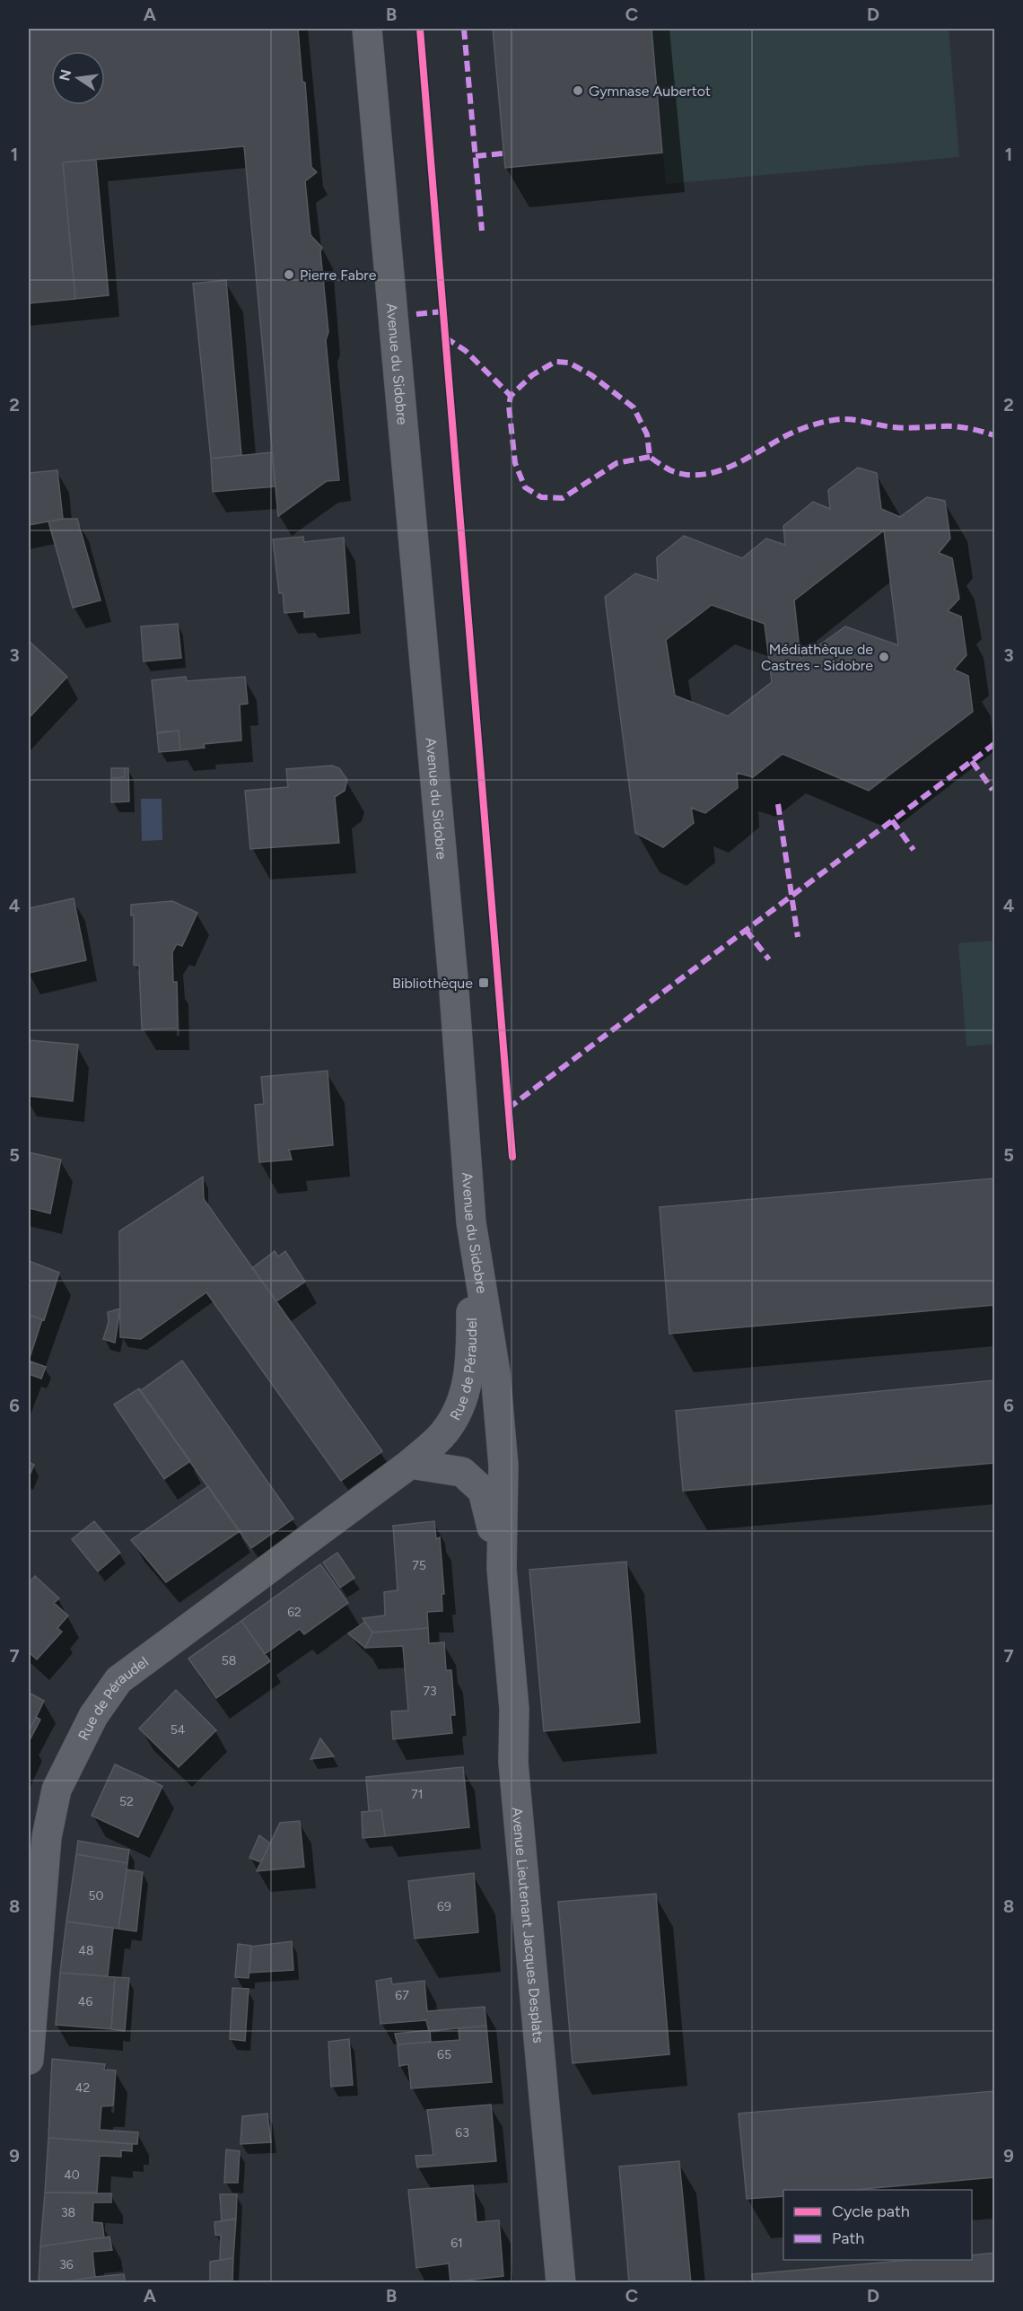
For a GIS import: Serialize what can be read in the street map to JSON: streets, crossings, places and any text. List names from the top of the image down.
{
  "streets": {
    "main road": ["Avenue du Sidobre", "Rue de Péraudel", "Avenue Lieutenant Jacques Desplats"]
  },
  "crossings": [
    ["Avenue du Sidobre", "Rue de Péraudel"],
    ["Avenue du Sidobre", "Avenue Lieutenant Jacques Desplats"]
  ],
  "places": {
    "other": ["Gymnase Aubertot", "Pierre Fabre", "Médiathèque de Castres - Sidobre"],
    "transit": ["Bibliothèque"]
  },
  "house_numbers": [
    "75",
    "62",
    "58",
    "73",
    "54",
    "71",
    "52",
    "50",
    "69",
    "48",
    "67",
    "46",
    "65",
    "42",
    "63",
    "40",
    "38",
    "61",
    "36"
  ],
  "legend": ["Cycle path", "Path"],
  "north": "left",
  "grid": {
    "columns": [
      "A",
      "B",
      "C",
      "D"
    ],
    "rows": [
      "1",
      "2",
      "3",
      "4",
      "5",
      "6",
      "7",
      "8",
      "9"
    ]
  }
}
